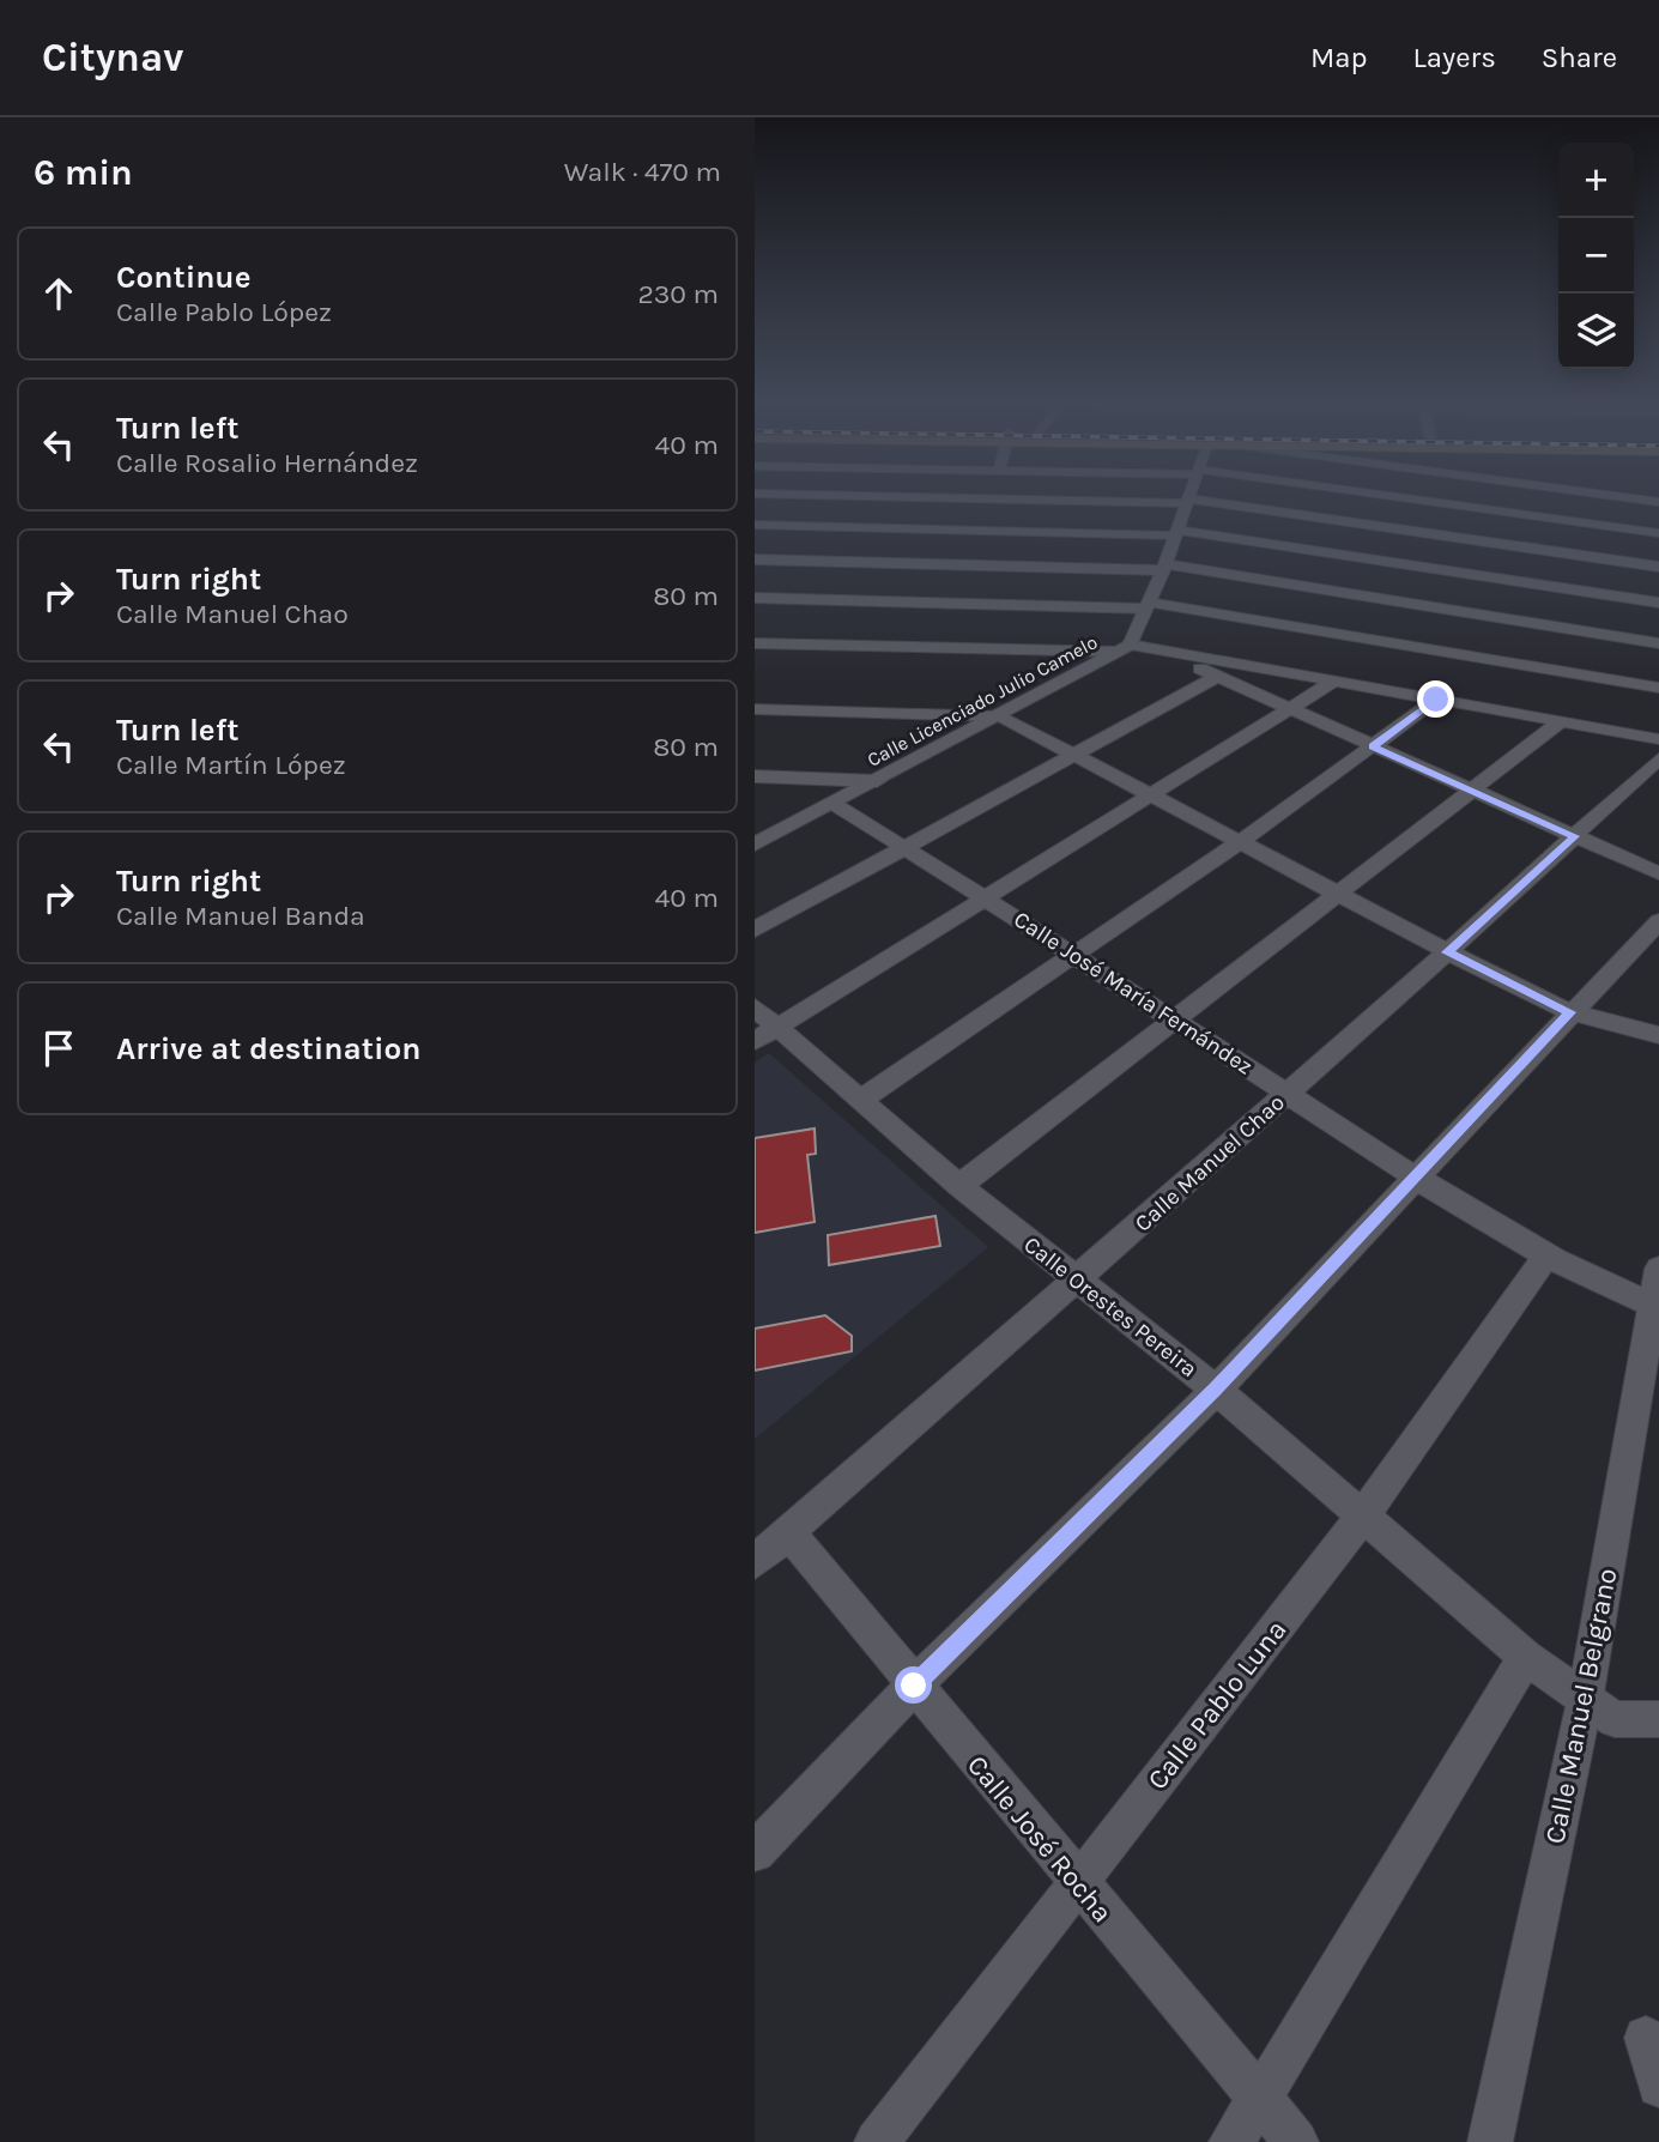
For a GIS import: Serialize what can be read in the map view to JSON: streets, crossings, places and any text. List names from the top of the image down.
{
  "streets": {
    "street": [
      "Calle Licenciado Julio Camelo",
      "Calle José María Fernández",
      "Calle Manuel Chao",
      "Calle Orestes Pereira",
      "Calle Pablo Luna",
      "Calle Manuel Belgrano",
      "Calle José Rocha"
    ]
  },
  "crossings": [
    ["Calle Licenciado Julio Camelo", "Calle José María Fernández"],
    ["Calle José María Fernández", "Calle Manuel Chao"],
    ["Calle José María Fernández", "Calle Pablo Luna"],
    ["Calle José María Fernández", "Calle Manuel Belgrano"],
    ["Calle Manuel Chao", "Calle Orestes Pereira"],
    ["Calle Manuel Chao", "Calle José Rocha"],
    ["Calle Orestes Pereira", "Calle Pablo Luna"],
    ["Calle Orestes Pereira", "Calle Manuel Belgrano"],
    ["Calle Pablo Luna", "Calle José Rocha"]
  ],
  "page": {
    "header": "Citynav",
    "nav": ["Map", "Layers", "Share"],
    "heading": ["6 min", "Walk · 470 m"],
    "map_buttons": ["+", "−"],
    "list": [
      ["Continue", "Calle Pablo López", "230 m"],
      ["Turn left", "Calle Rosalio Hernández", "40 m"],
      ["Turn right", "Calle Manuel Chao", "80 m"],
      ["Turn left", "Calle Martín López", "80 m"],
      ["Turn right", "Calle Manuel Banda", "40 m"],
      "Arrive at destination"
    ]
  }
}
